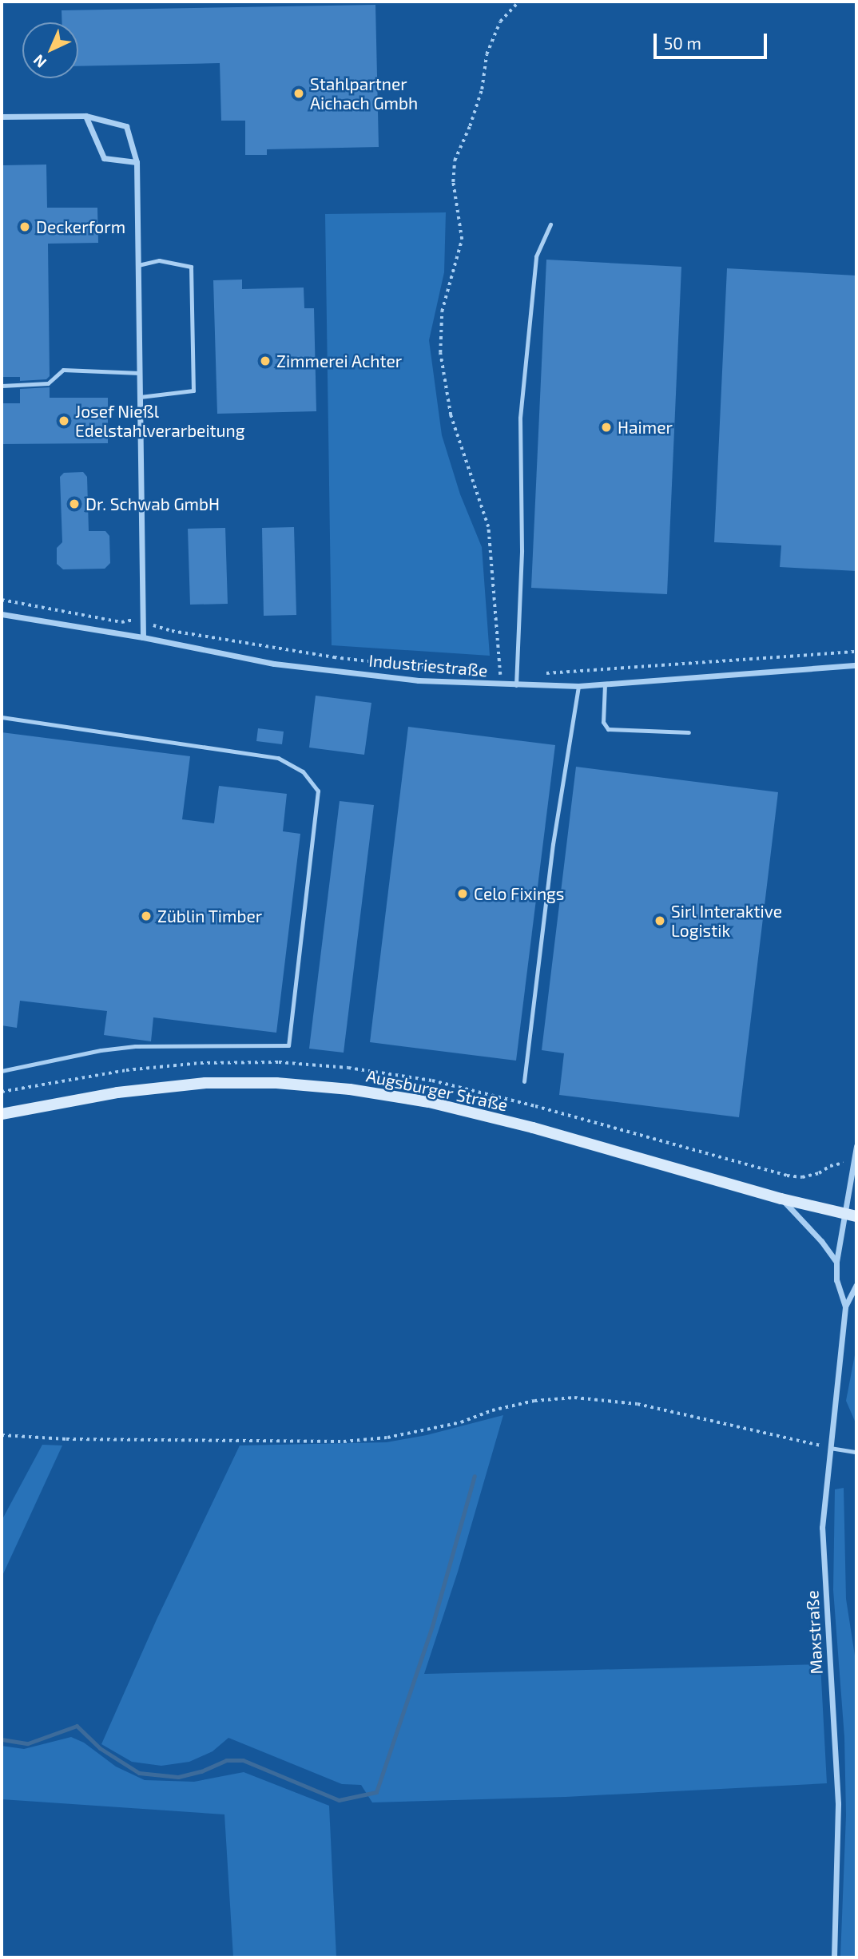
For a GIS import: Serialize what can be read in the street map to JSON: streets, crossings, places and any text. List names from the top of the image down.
{
  "streets": {
    "main road": ["Augsburger Straße"],
    "street": ["Industriestraße", "Maxstraße"]
  },
  "crossings": [
    ["Augsburger Straße", "Maxstraße"]
  ],
  "places": [
    "Stahlpartner Aichach Gmbh",
    "Deckerform",
    "Zimmerei Achter",
    "Josef Nießl Edelstahlverarbeitung",
    "Haimer",
    "Dr. Schwab GmbH",
    "Celo Fixings",
    "Züblin Timber",
    "Sirl Interaktive Logistik"
  ],
  "scale_bar": "50 m",
  "north": "bottom left"
}
